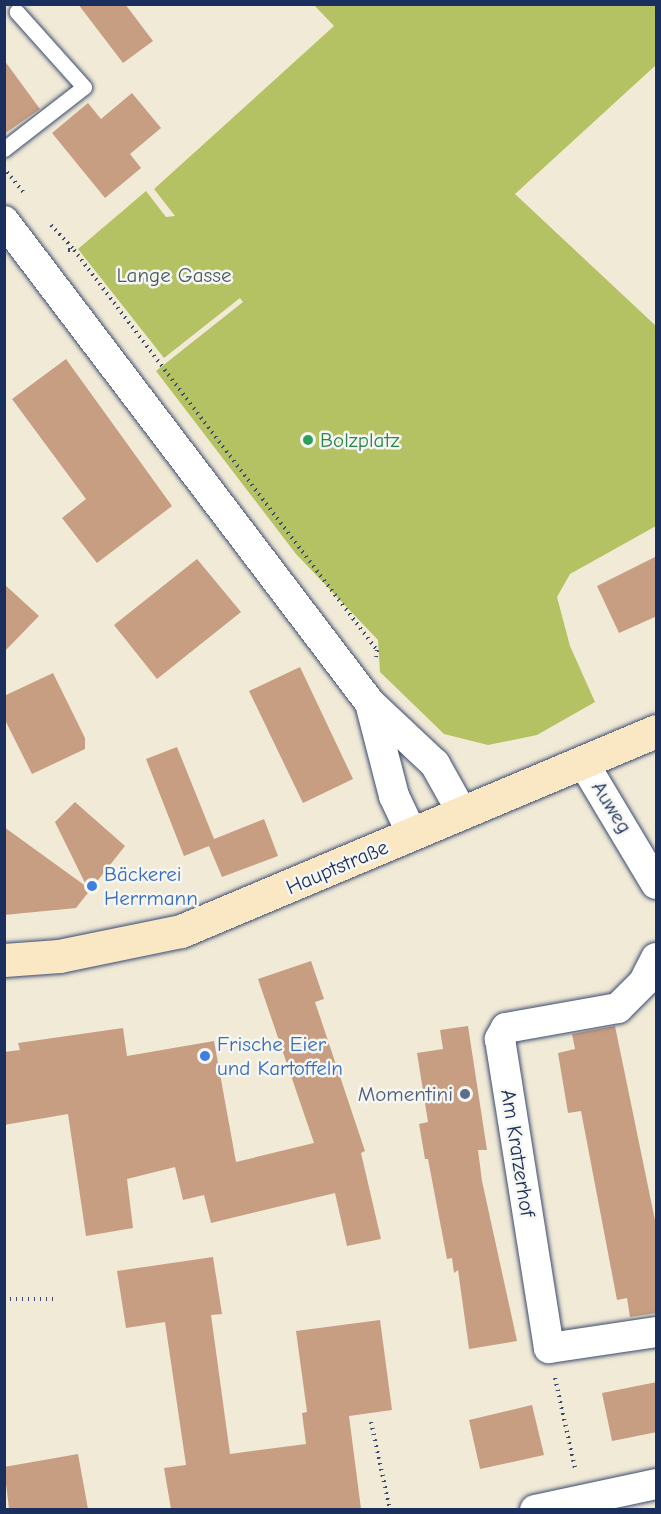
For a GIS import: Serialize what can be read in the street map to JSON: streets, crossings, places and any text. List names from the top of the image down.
{
  "streets": {
    "main road": ["Hauptstraße"],
    "street": ["Auweg", "Am Kratzerhof"]
  },
  "crossings": [
    ["Auweg", "Hauptstraße"]
  ],
  "parks": ["Lange Gasse"],
  "places": [
    "Bolzplatz",
    "Bäckerei Herrmann",
    "Frische Eier und Kartoffeln",
    "Momentini"
  ]
}
